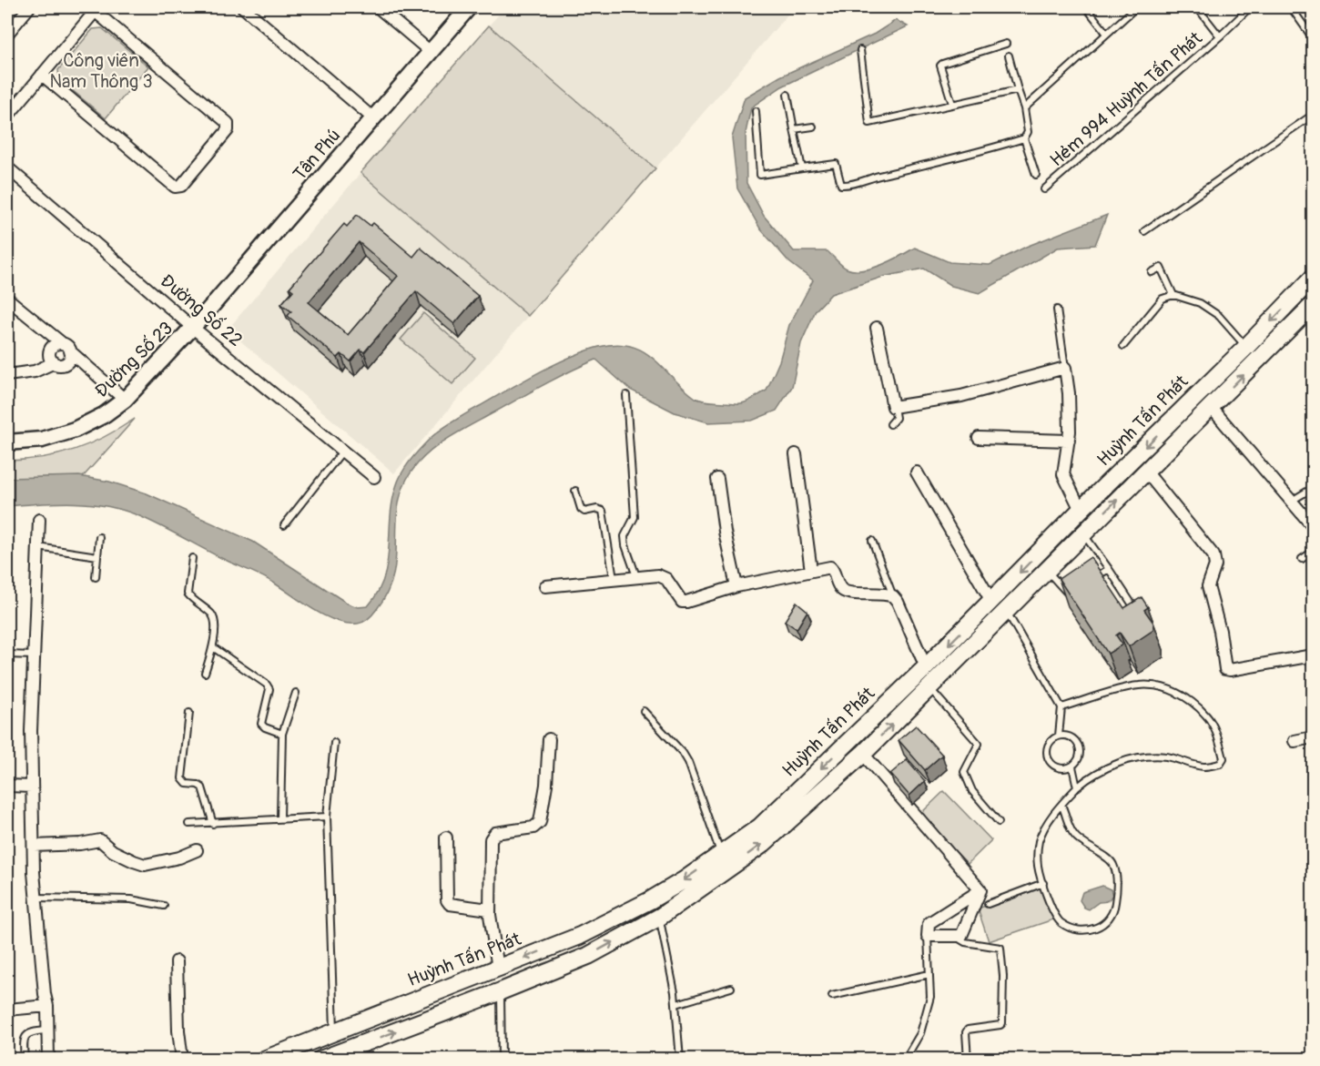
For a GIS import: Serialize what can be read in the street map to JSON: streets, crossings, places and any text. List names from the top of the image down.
{
  "streets": {
    "main road": ["Huỳnh Tấn Phát"],
    "street": ["Tân Phú", "Đường Số 22", "Đường Số 23"],
    "lane": ["Hẻm 994 Huỳnh Tấn Phát"]
  },
  "crossings": [
    ["Tân Phú", "Đường Số 22"],
    ["Tân Phú", "Đường Số 23"],
    ["Đường Số 22", "Đường Số 23"]
  ],
  "parks": ["Công viên Nam Thông 3"]
}
